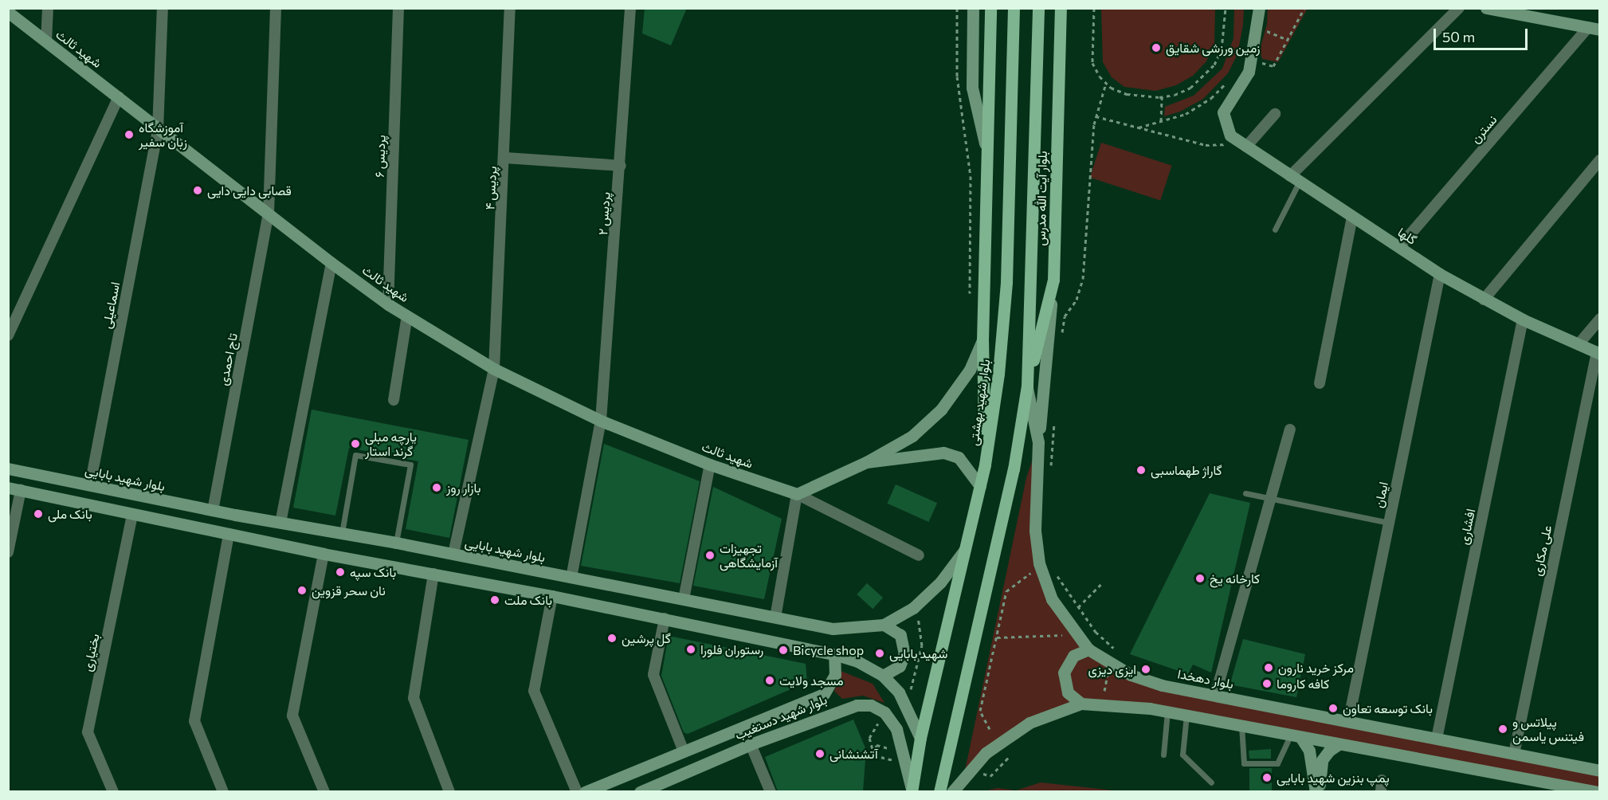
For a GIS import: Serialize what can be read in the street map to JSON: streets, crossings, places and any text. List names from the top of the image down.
{
  "streets": {
    "main road": [
      "شهید ثالث",
      "بلوار آیت الله مدرس",
      "گلها",
      "بلوار شهید بهشتی",
      "بلوار شهید بابایی",
      "بلوار دهخدا",
      "بلوار شهید دستغیب"
    ],
    "street": [
      "نسترن",
      "پردیس ۶",
      "پردیس ۴",
      "پردیس ۲",
      "اسماعیلی",
      "تاج احمدی",
      "ایمان",
      "افشاری",
      "علی مکاری",
      "بختیاری"
    ]
  },
  "crossings": [
    ["شهید ثالث", "پردیس ۶"],
    ["شهید ثالث", "پردیس ۴"],
    ["شهید ثالث", "پردیس ۲"],
    ["شهید ثالث", "اسماعیلی"],
    ["شهید ثالث", "تاج احمدی"],
    ["نسترن", "گلها"],
    ["پردیس ۴", "بلوار شهید بابایی"],
    ["بلوار آیت الله مدرس", "بلوار دهخدا"],
    ["پردیس ۲", "بلوار شهید بابایی"],
    ["گلها", "ایمان"],
    ["گلها", "افشاری"],
    ["گلها", "علی مکاری"],
    ["اسماعیلی", "بلوار شهید بابایی"],
    ["تاج احمدی", "بلوار شهید بابایی"],
    ["بلوار شهید بهشتی", "بلوار شهید بابایی"],
    ["بلوار شهید بهشتی", "بلوار شهید دستغیب"],
    ["ایمان", "بلوار دهخدا"],
    ["افشاری", "بلوار دهخدا"],
    ["علی مکاری", "بلوار دهخدا"]
  ],
  "places": [
    "زمین ورزشی شقایق",
    "آموزشگاه زبان سفیر",
    "قصابی دایی دایی",
    "پارچه مبلی گرند استار",
    "گاراژ طهماسبی",
    "بازار روز",
    "بانک ملی",
    "تجهیزات آزمایشگاهی",
    "بانک سپه",
    "کارخانه یخ",
    "نان سحر قزوین",
    "بانک ملت",
    "گل پرشین",
    "رستوران فلورا",
    "Bicycle shop",
    "شهید بابایی",
    "مرکز خرید نارون",
    "ایزی دیزی",
    "مسجد ولایت",
    "کافه کاروما",
    "بانک توسعه تعاون",
    "پیلاتس و فیتنس یاسمن",
    "آتشنشانی",
    "پمپ بنزین شهید بابایی"
  ],
  "scale_bar": "50 m"
}
